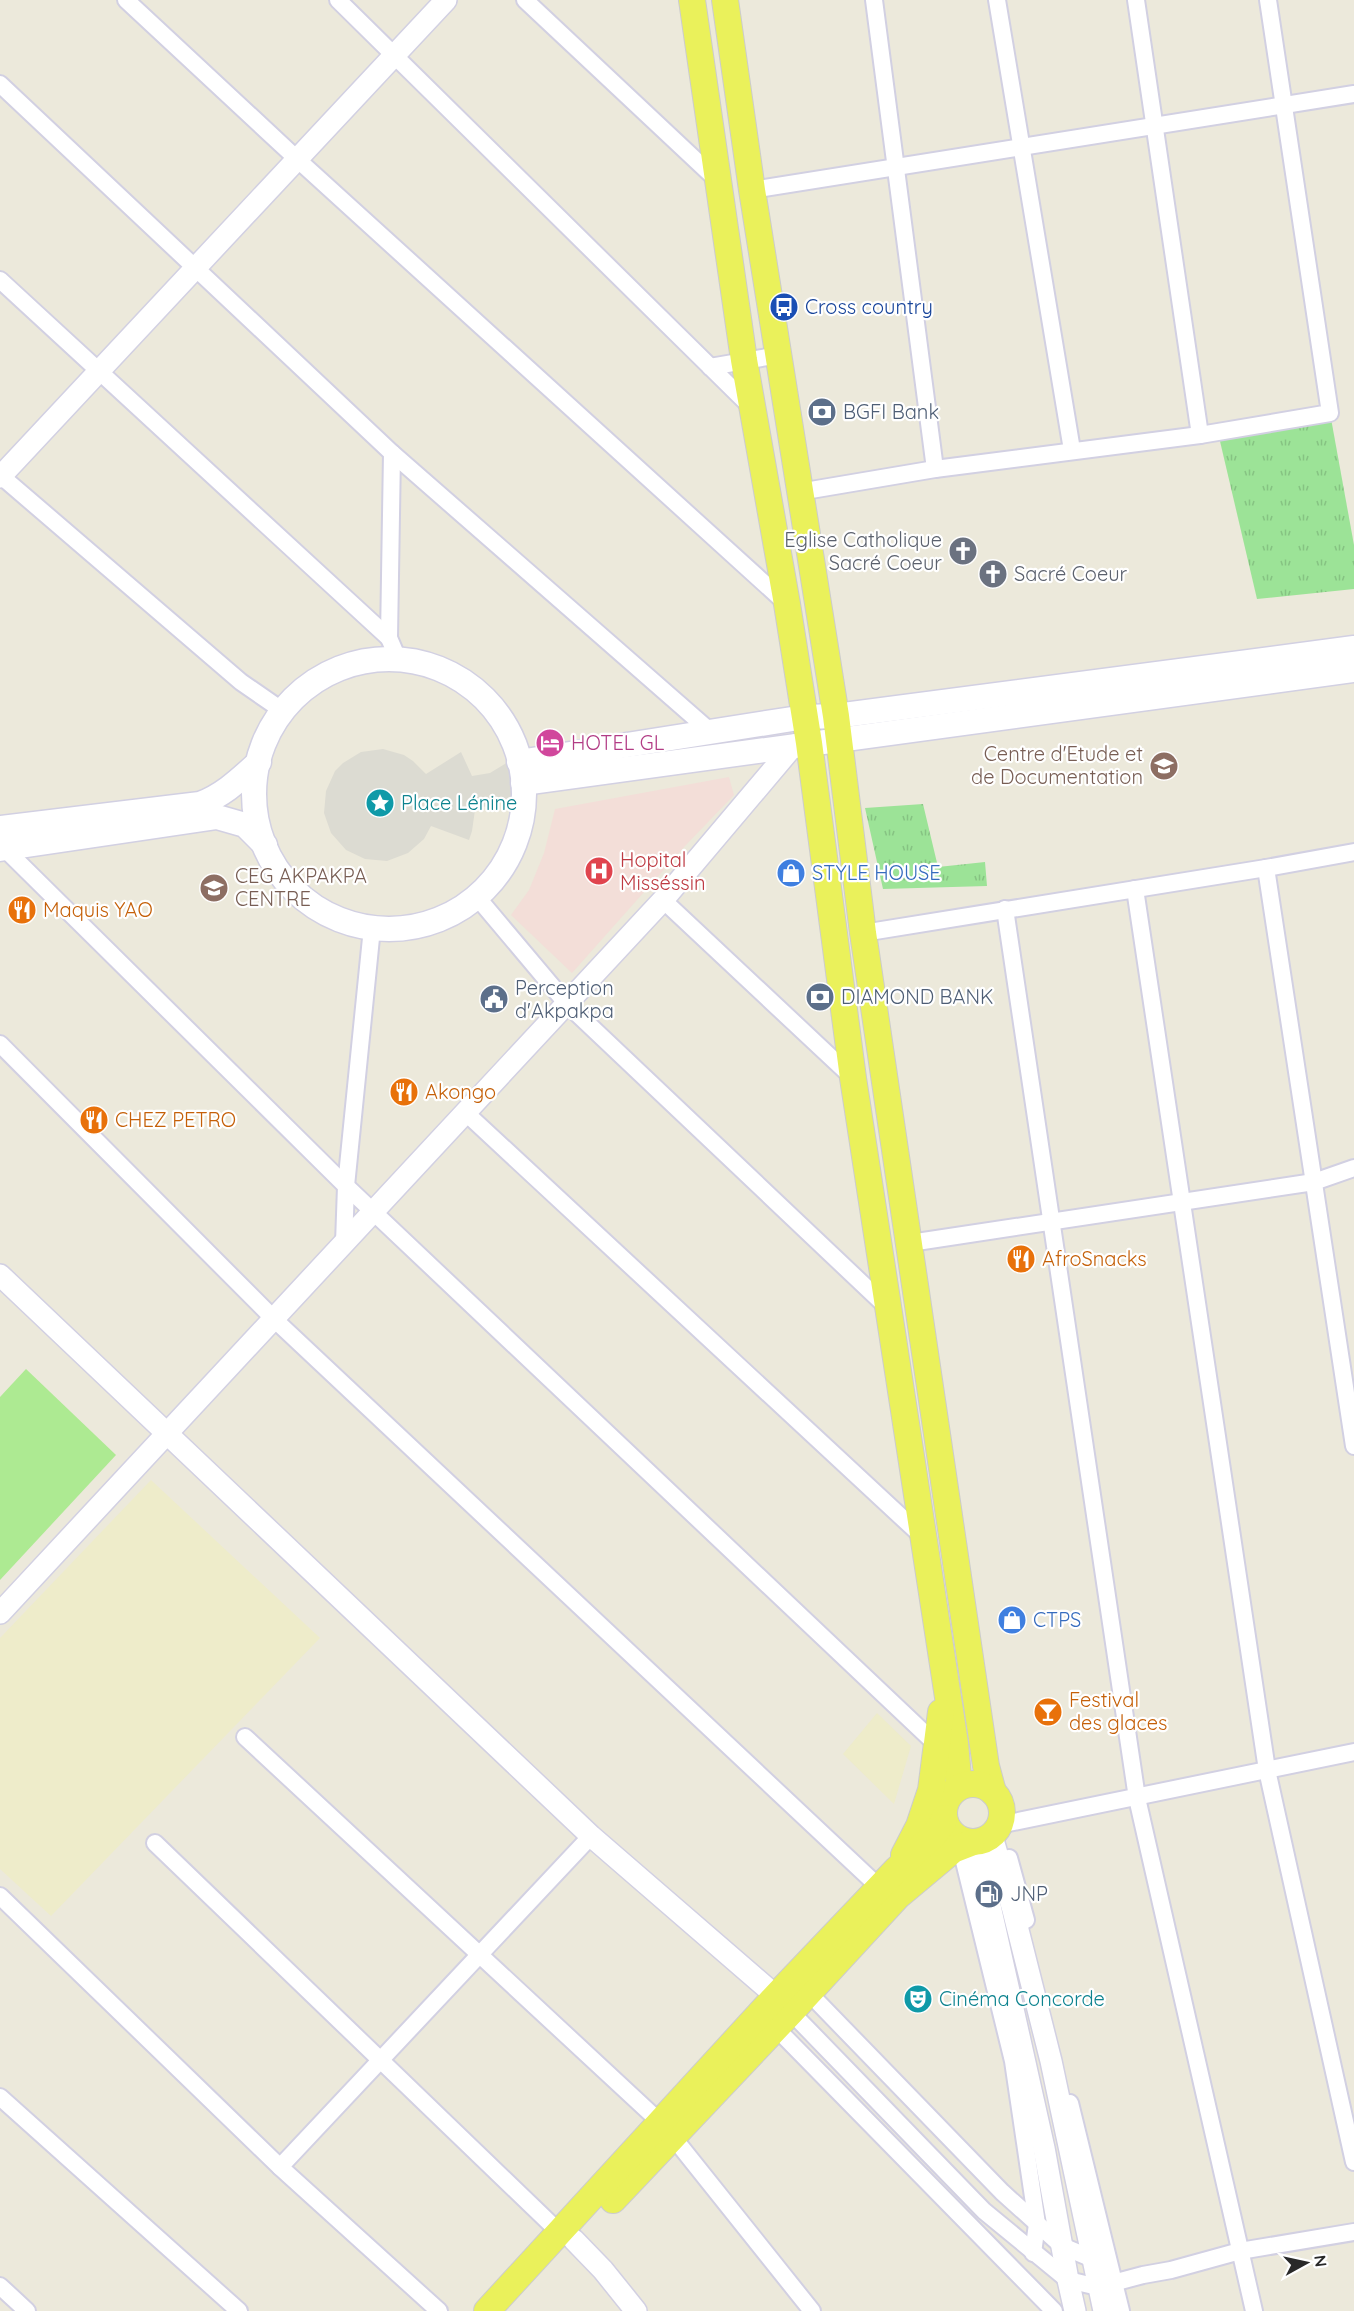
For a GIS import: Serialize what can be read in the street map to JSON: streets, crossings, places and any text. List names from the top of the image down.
{
  "places": {
    "bus stop": ["Cross country"],
    "bank": ["BGFI Bank", "DIAMOND BANK"],
    "church": ["Eglise Catholique Sacré Coeur", "Sacré Coeur"],
    "hotel": ["HOTEL GL"],
    "school or university": ["Centre d'Etude et de Documentation", "CEG AKPAKPA CENTRE"],
    "place": ["Place Lénine"],
    "hospital": ["Hopital Misséssin"],
    "shop": ["STYLE HOUSE", "CTPS"],
    "restaurant": [
      "Maquis YAO",
      "Akongo",
      "CHEZ PETRO",
      "AfroSnacks"
    ],
    "public building": ["Perception d'Akpakpa"],
    "bar": ["Festival des glaces"],
    "fuel station": ["JNP"],
    "theatre": ["Cinéma Concorde"]
  },
  "north": "right"
}
